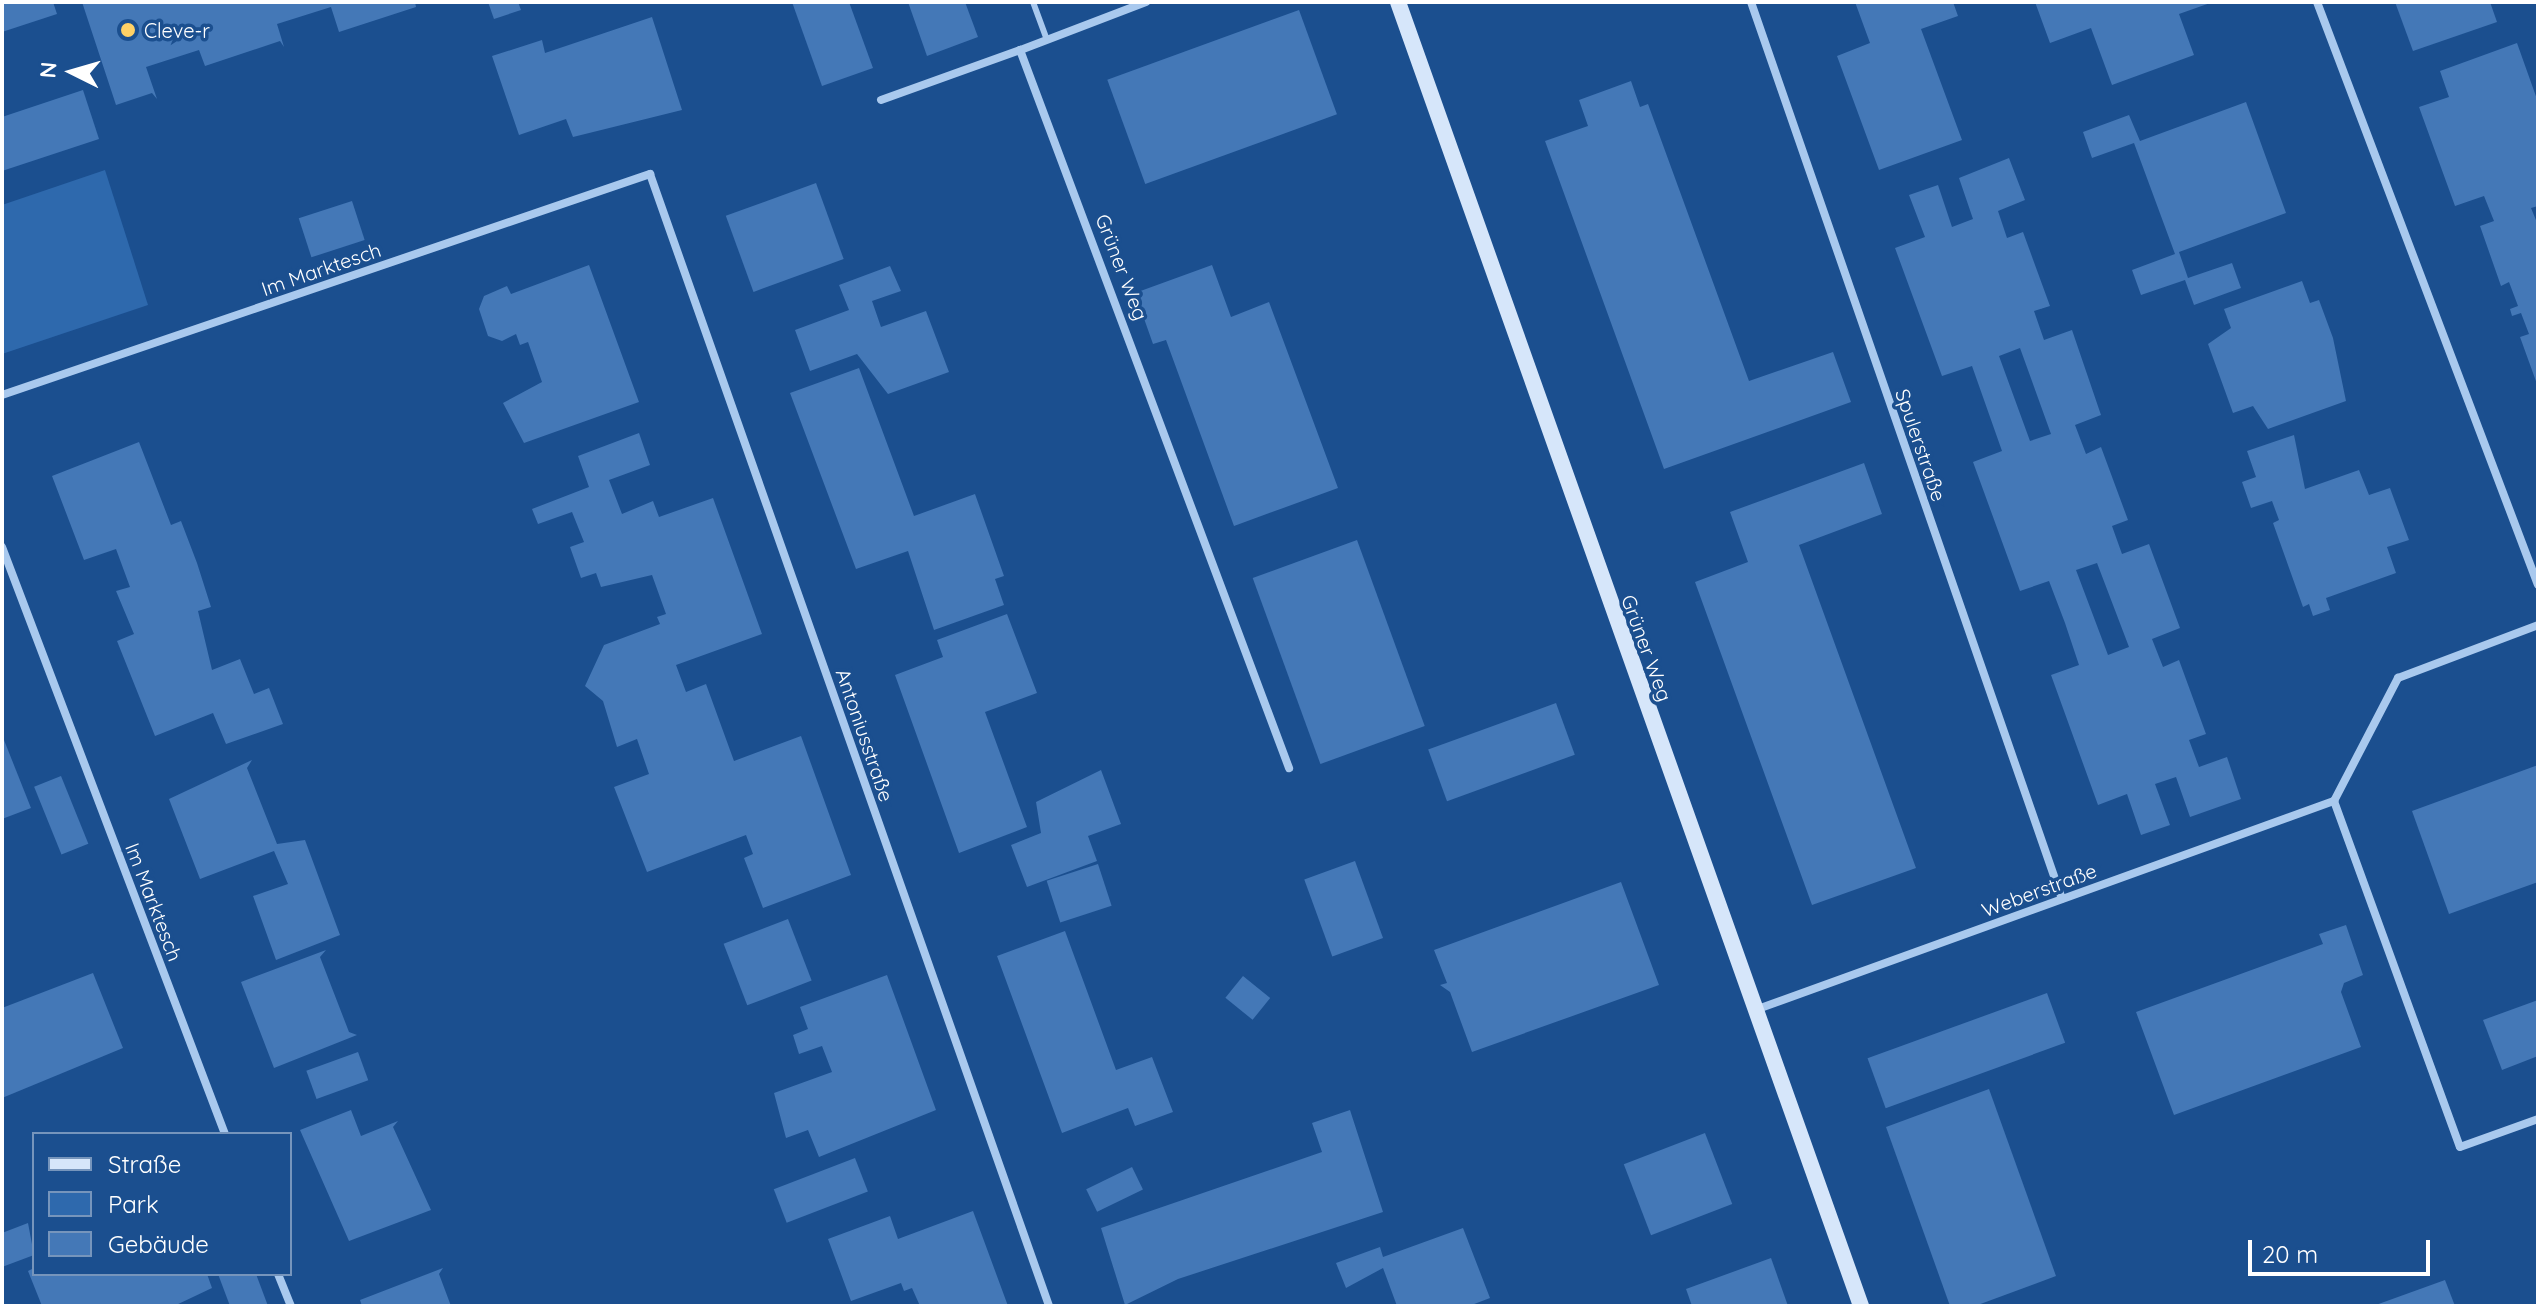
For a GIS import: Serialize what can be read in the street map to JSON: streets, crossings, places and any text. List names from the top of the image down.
{
  "streets": {
    "street": [
      "Grüner Weg",
      "Im Marktesch",
      "Spulerstraße",
      "Antoniusstraße",
      "Weberstraße"
    ]
  },
  "crossings": [
    ["Grüner Weg", "Weberstraße"],
    ["Im Marktesch", "Antoniusstraße"],
    ["Spulerstraße", "Weberstraße"]
  ],
  "places": ["Cleve-r"],
  "legend": ["Straße", "Park", "Gebäude"],
  "scale_bar": "20 m",
  "north": "left"
}
